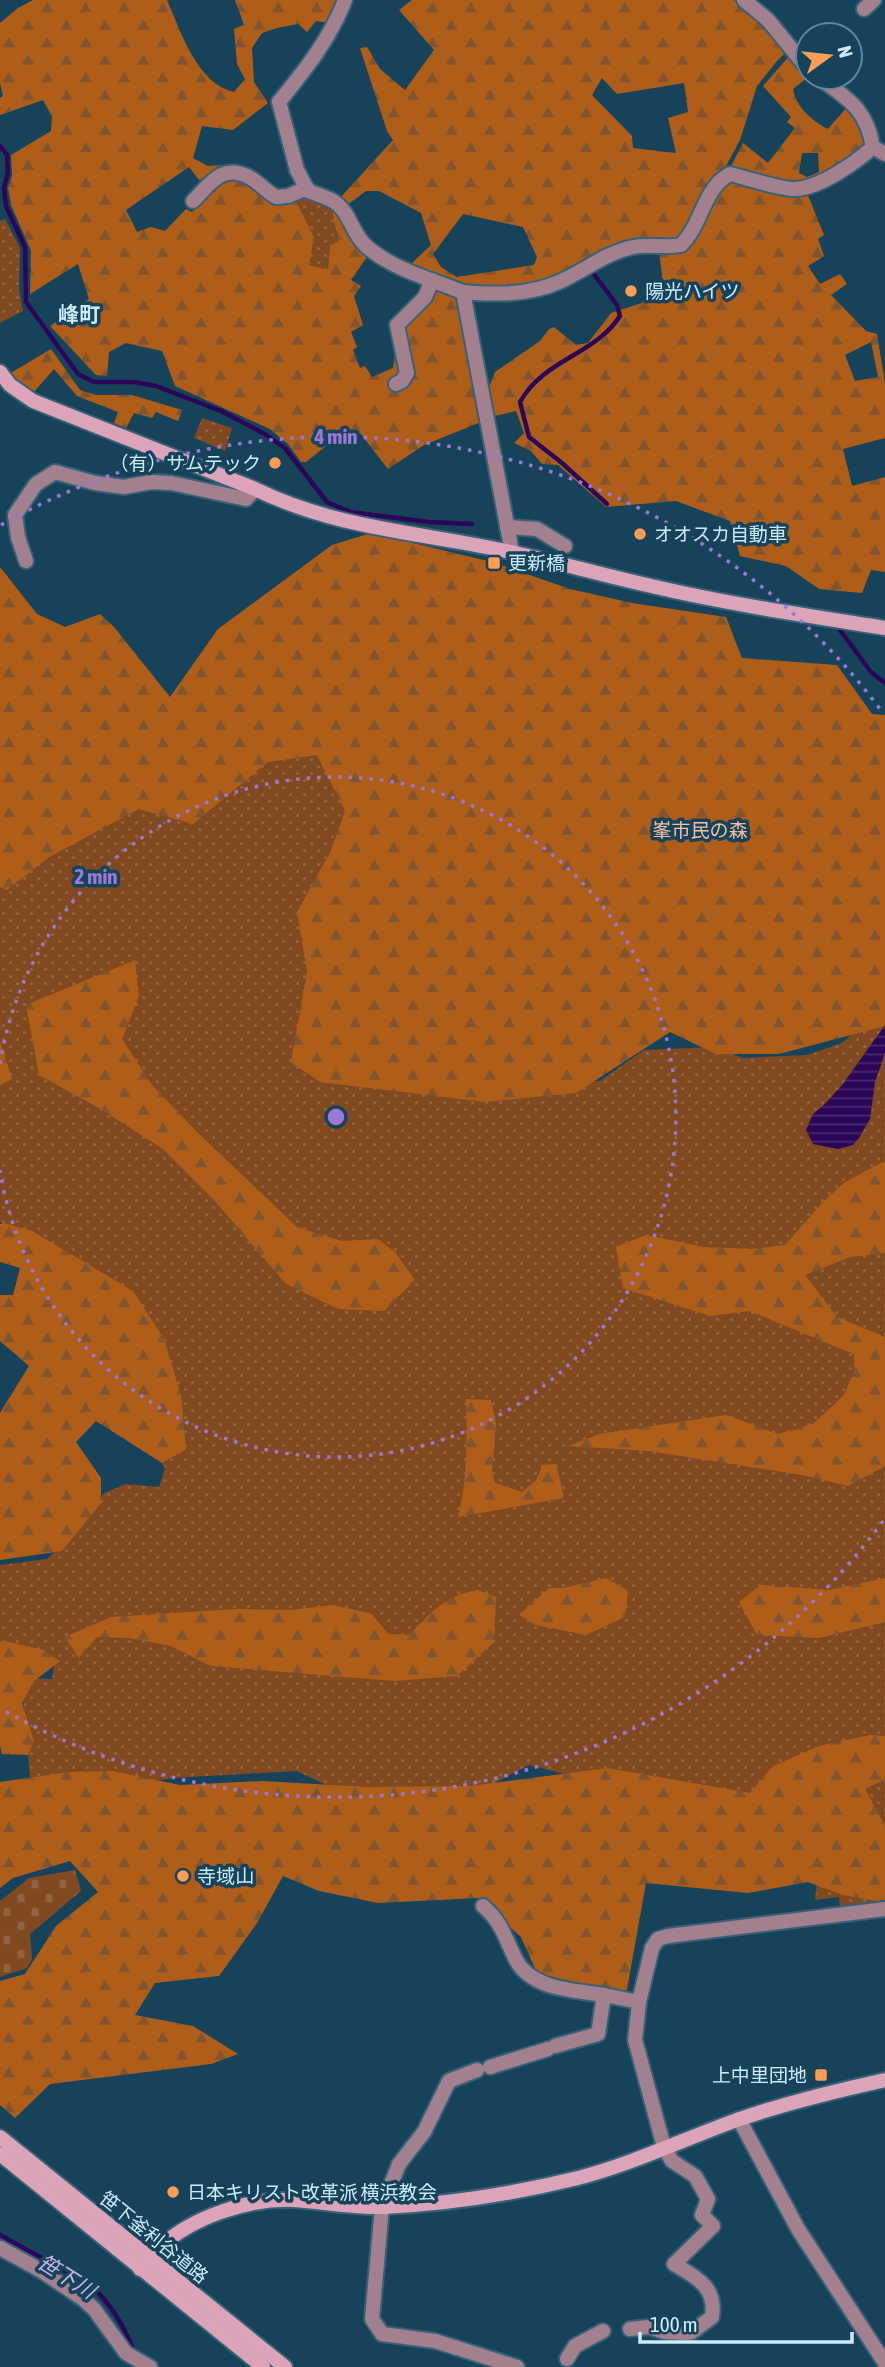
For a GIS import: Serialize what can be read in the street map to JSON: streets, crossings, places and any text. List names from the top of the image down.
{
  "streets": {
    "street": ["笹下釜利谷道路"]
  },
  "districts": ["峰町"],
  "water": ["笹下川"],
  "parks": ["峯市民の森"],
  "places": {
    "other": [
      "陽光ハイツ",
      "（有）サムテック",
      "オオスカ自動車",
      "寺域山",
      "日本キリスト改革派 横浜教会"
    ],
    "transit": ["更新橋", "上中里団地"]
  },
  "scale_bar": "100 m",
  "north": "right",
  "rings": ["4 min", "2 min"]
}
